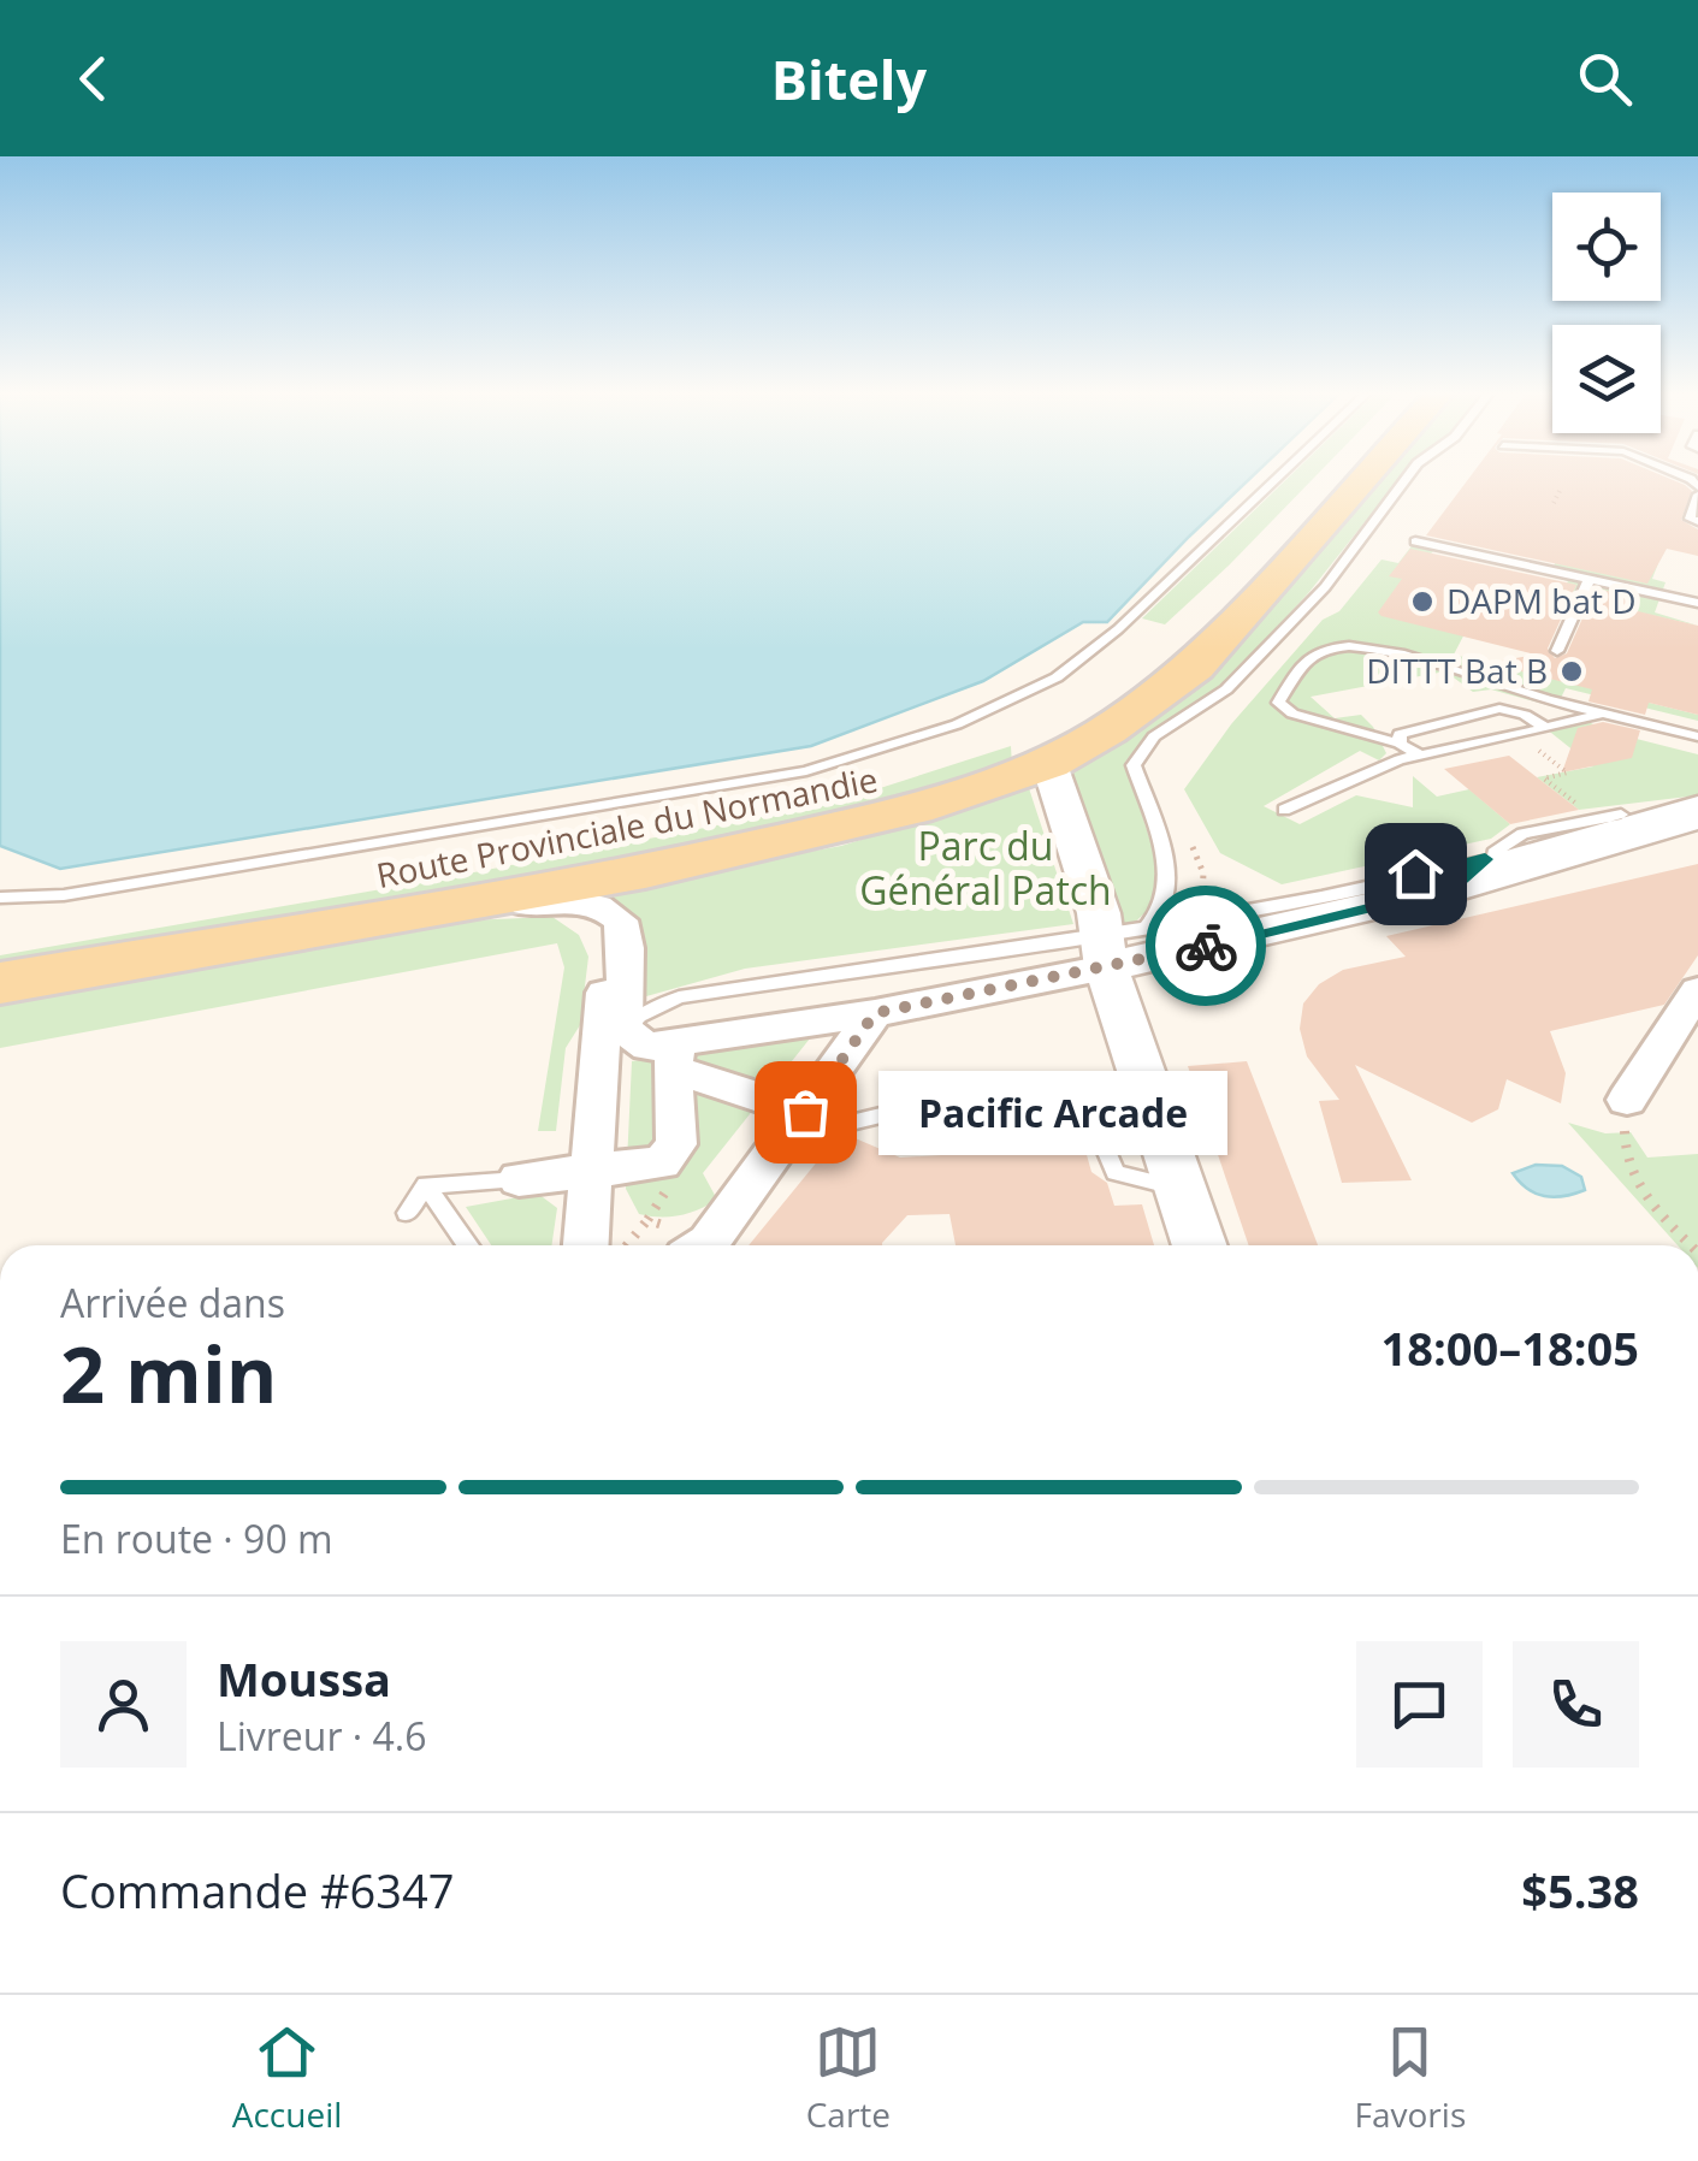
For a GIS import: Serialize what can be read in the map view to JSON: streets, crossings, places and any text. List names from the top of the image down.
{
  "streets": {
    "main road": ["Route Provinciale du Normandie"]
  },
  "parks": ["Parc du Général Patch"],
  "places": ["DAPM bat D", "DITTT Bat B", "Pacific Arcade"],
  "page": {
    "header": "Bitely",
    "bubble": "Pacific Arcade",
    "heading": ["2 min", "Arrivée dans", "18:00–18:05"],
    "panel": [
      "Moussa",
      "Livreur · 4.6",
      "Commande #6347",
      "$5.38"
    ],
    "bar": "En route · 90 m",
    "tabs": ["Accueil", "Carte", "Favoris"]
  }
}
